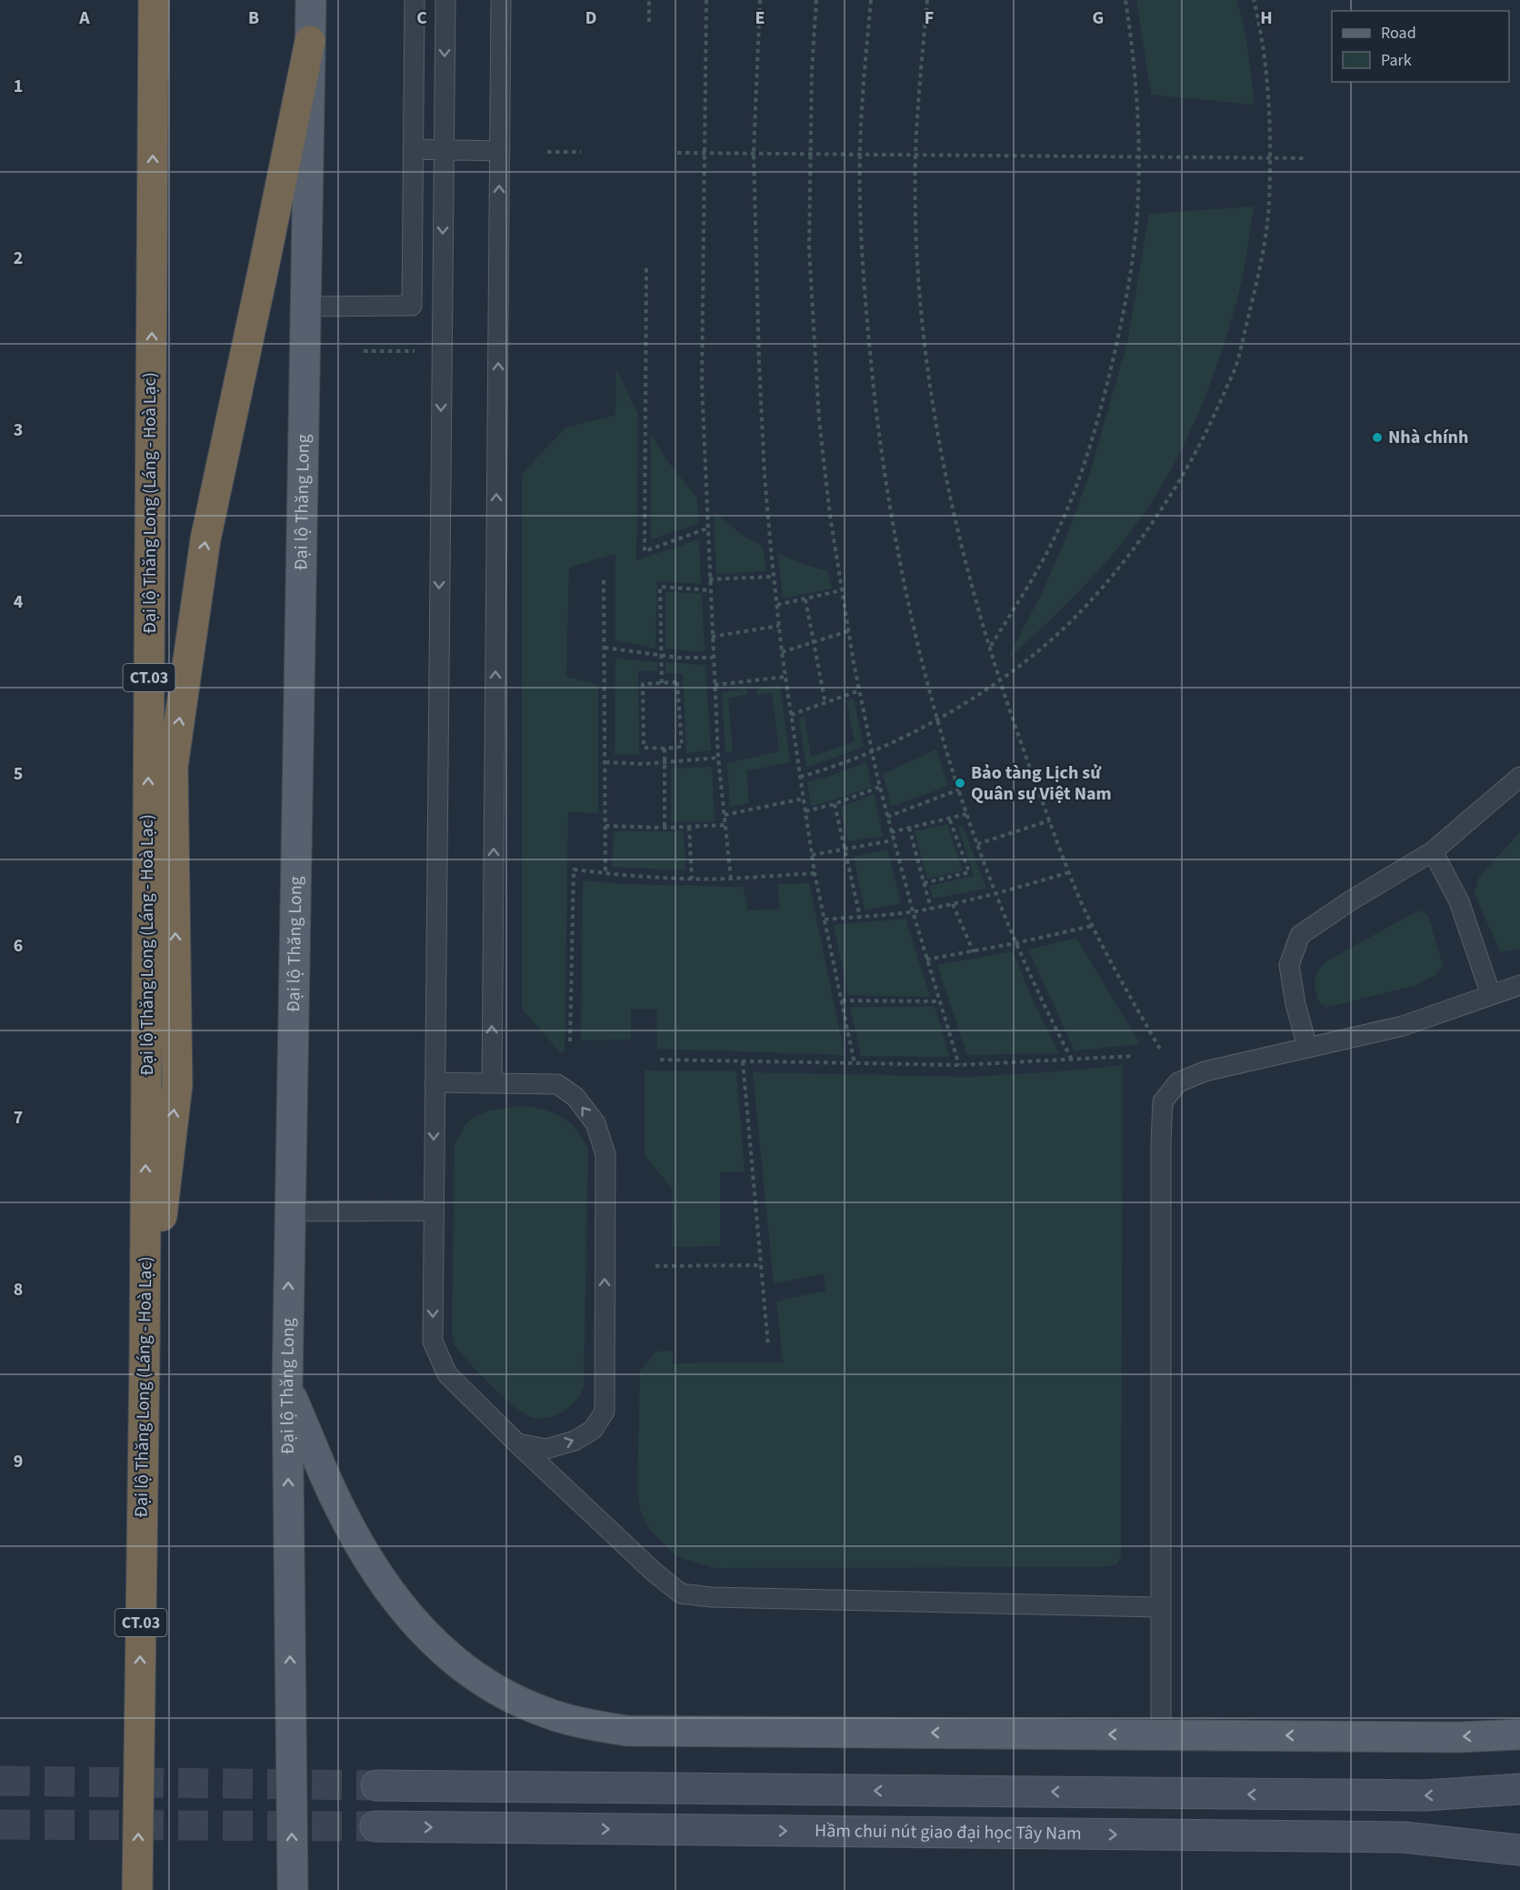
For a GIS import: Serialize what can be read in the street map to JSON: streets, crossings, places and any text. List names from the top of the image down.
{
  "streets": {
    "highway": ["Đại lộ Thăng Long (Láng - Hoà Lạc)", "CT.03"],
    "main road": ["Đại lộ Thăng Long"],
    "street": ["Hầm chui nút giao đại học Tây Nam"]
  },
  "one_way": ["Đại lộ Thăng Long"],
  "places": ["Nhà chính", "Bảo tàng Lịch sử Quân sự Việt Nam"],
  "legend": ["Road", "Park"],
  "grid": {
    "columns": [
      "A",
      "B",
      "C",
      "D",
      "E",
      "F",
      "G",
      "H"
    ],
    "rows": [
      "1",
      "2",
      "3",
      "4",
      "5",
      "6",
      "7",
      "8",
      "9"
    ]
  }
}
